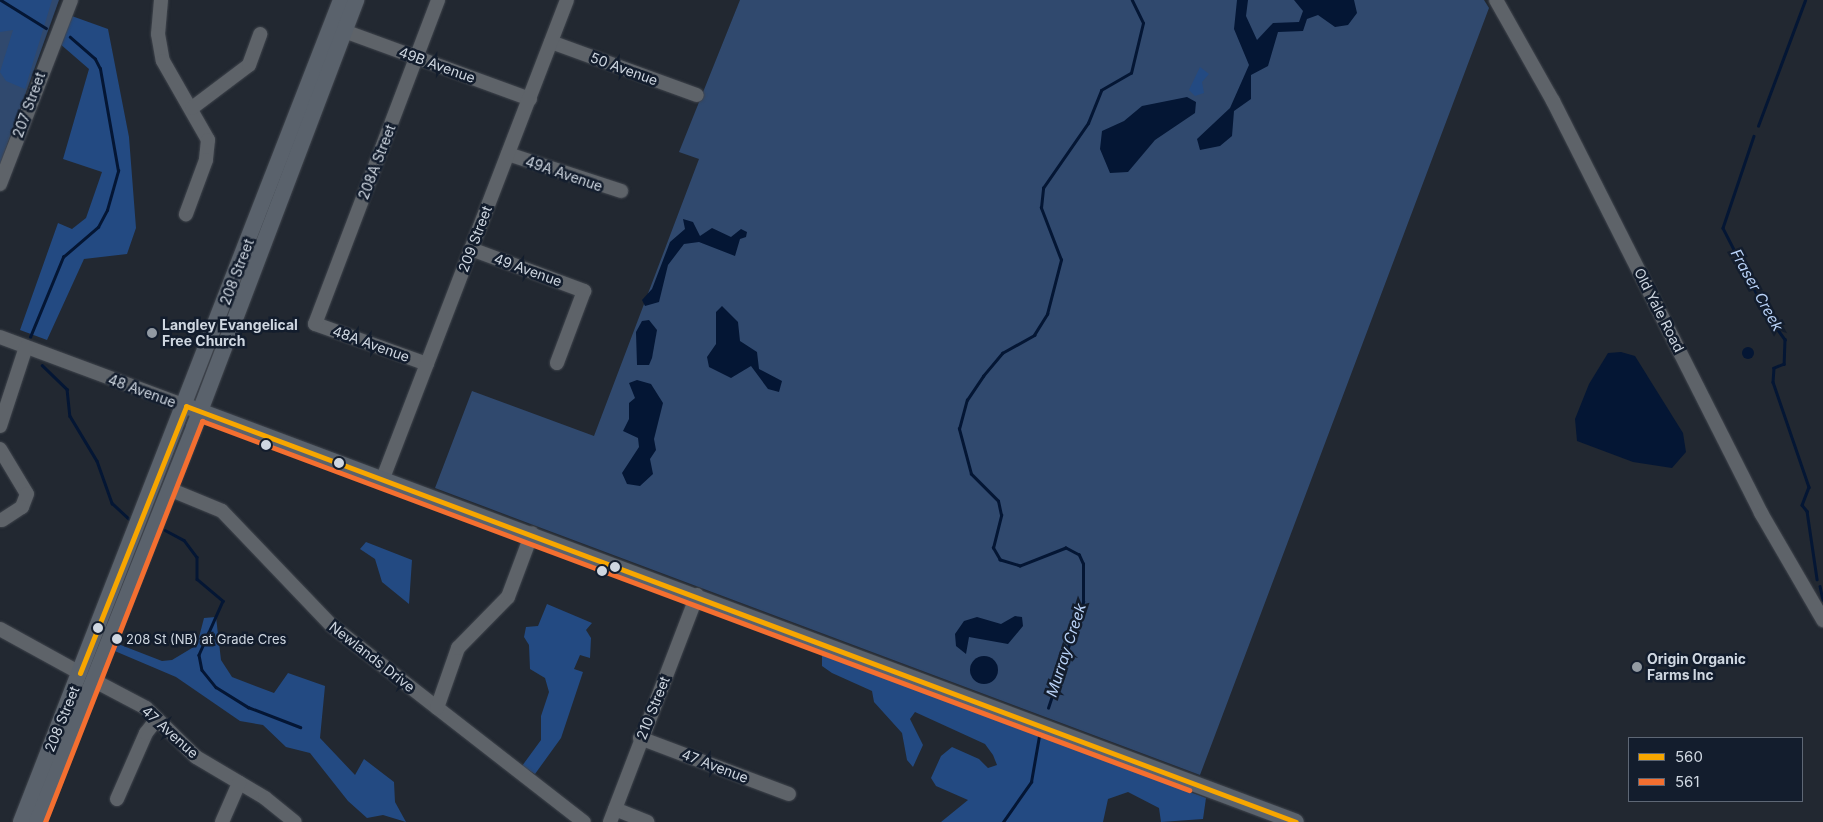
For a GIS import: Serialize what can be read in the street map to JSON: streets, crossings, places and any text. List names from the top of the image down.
{
  "streets": {
    "main road": ["208 Street", "48 Avenue"],
    "street": [
      "49B Avenue",
      "50 Avenue",
      "207 Street",
      "208A Street",
      "49A Avenue",
      "209 Street",
      "49 Avenue",
      "Old Yale Road",
      "48A Avenue",
      "Newlands Drive",
      "210 Street",
      "47 Avenue"
    ]
  },
  "crossings": [
    ["49B Avenue", "208A Street"],
    ["49B Avenue", "209 Street"],
    ["49B Avenue", "208 Street"],
    ["50 Avenue", "209 Street"],
    ["208A Street", "48A Avenue"],
    ["49A Avenue", "209 Street"],
    ["209 Street", "49 Avenue"],
    ["209 Street", "48A Avenue"],
    ["209 Street", "48 Avenue"],
    ["208 Street", "48 Avenue"],
    ["208 Street", "Newlands Drive"],
    ["208 Street", "47 Avenue"],
    ["48 Avenue", "210 Street"],
    ["210 Street", "47 Avenue"]
  ],
  "water": ["Fraser Creek", "Murray Creek"],
  "places": ["Langley Evangelical Free Church", "208 St (NB) at Grade Cres", "Origin Organic Farms Inc"],
  "lines": ["transit line 560", "transit line 561"],
  "legend": ["560", "561"]
}
